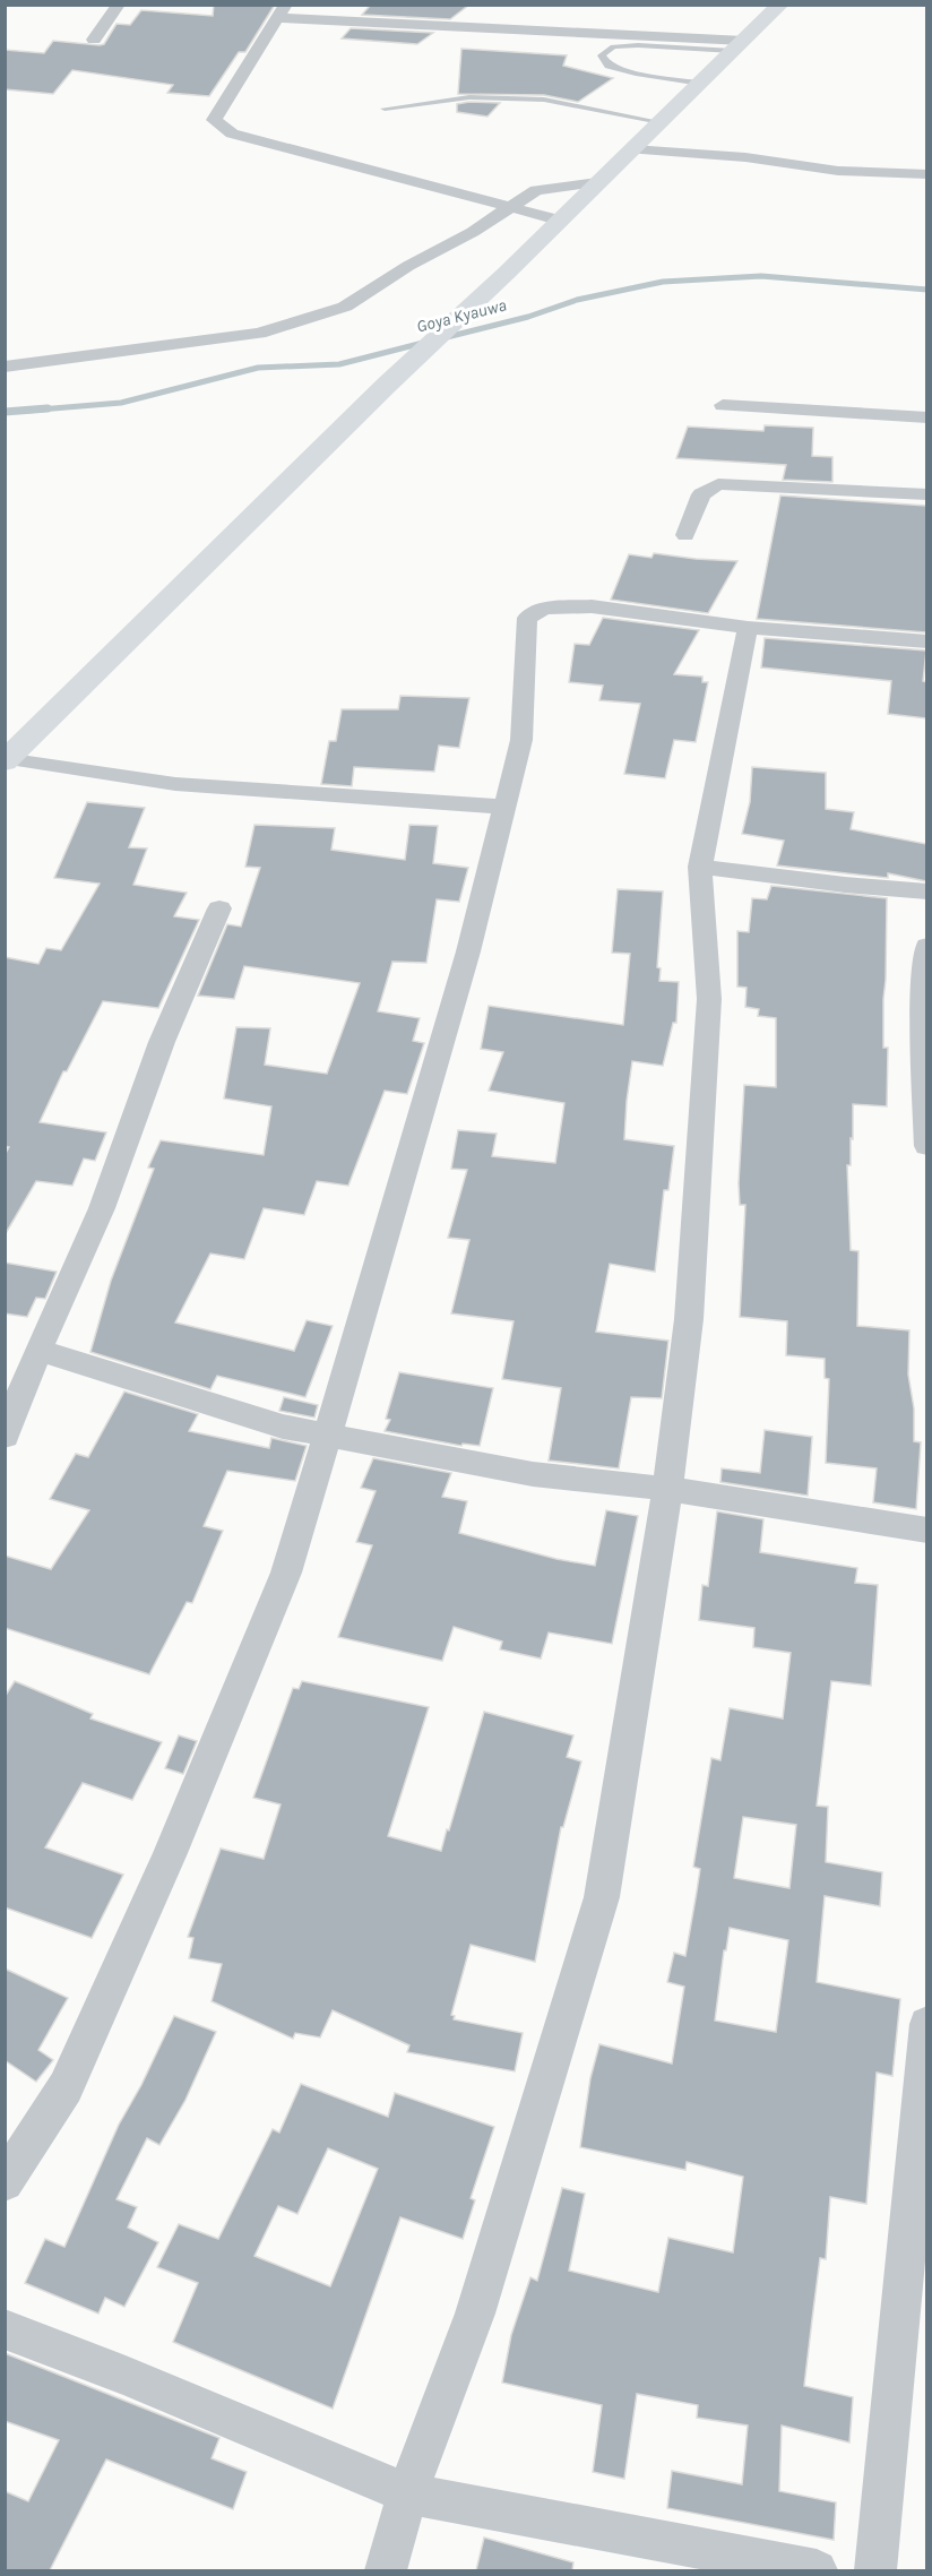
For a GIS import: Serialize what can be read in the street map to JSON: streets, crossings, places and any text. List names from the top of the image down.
{
  "water": ["Goya Kyauwa"]
}
